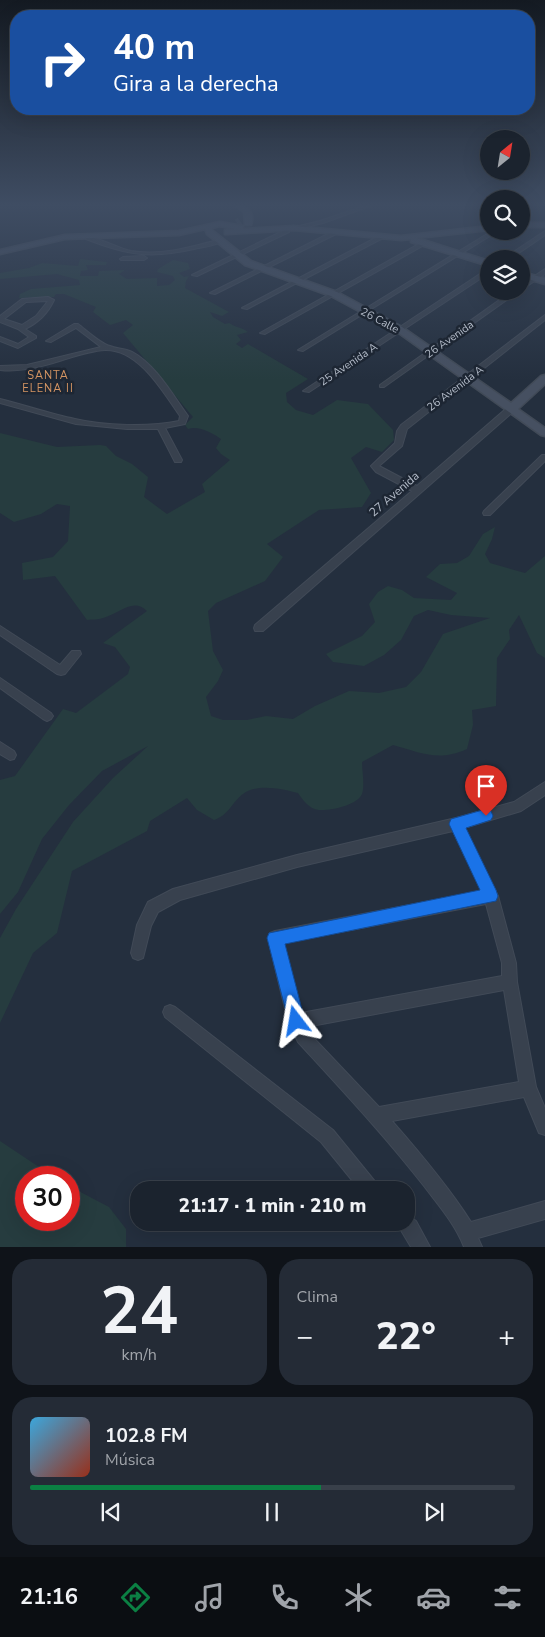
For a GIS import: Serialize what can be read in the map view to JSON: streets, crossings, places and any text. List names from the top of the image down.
{
  "streets": {
    "main road": ["26 Calle", "27 Avenida"],
    "street": ["26 Avenida", "25 Avenida A", "26 Avenida A"]
  },
  "crossings": [
    ["26 Calle", "26 Avenida"],
    ["26 Calle", "25 Avenida A"],
    ["26 Calle", "26 Avenida A"],
    ["26 Calle", "27 Avenida"],
    ["26 Avenida A", "27 Avenida"]
  ],
  "districts": ["SANTA ELENA II"],
  "north": "top right",
  "page": {
    "turn": ["40 m", "Gira a la derecha"],
    "limit": "30",
    "trip": "21:17 · 1 min · 210 m",
    "tile": [
      ["24", "km/h"],
      "Clima"
    ],
    "heat": ["−", "22°", "+"],
    "song": ["102.8 FM", "Música"],
    "tabs": "21:16"
  }
}
